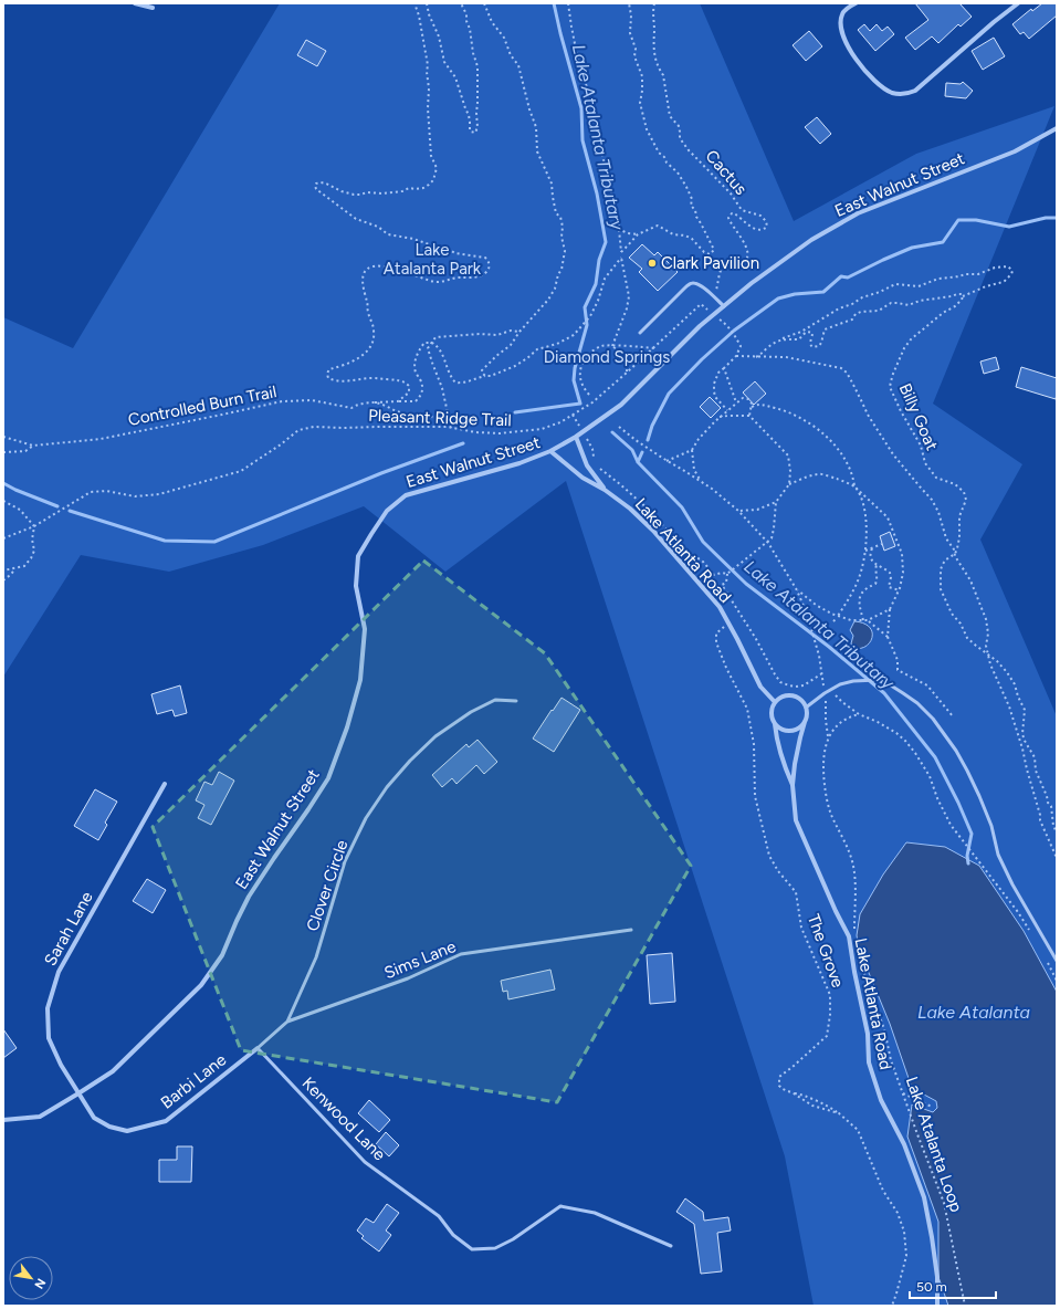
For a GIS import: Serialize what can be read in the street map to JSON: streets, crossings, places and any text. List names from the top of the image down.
{
  "streets": {
    "street": [
      "East Walnut Street",
      "Lake Atlanta Road",
      "Sarah Lane",
      "Barbi Lane"
    ],
    "lane": ["Clover Circle", "Sims Lane", "Kenwood Lane"],
    "path": [
      "Cactus",
      "Controlled Burn Trail",
      "Billy Goat",
      "Pleasant Ridge Trail",
      "The Grove",
      "Lake Atalanta Loop"
    ]
  },
  "crossings": [
    ["East Walnut Street", "Lake Atlanta Road"],
    ["East Walnut Street", "Sarah Lane"],
    ["East Walnut Street", "Barbi Lane"],
    ["Lake Atlanta Road", "The Grove"],
    ["Clover Circle", "Sims Lane"],
    ["Sarah Lane", "Barbi Lane"],
    ["Sims Lane", "Barbi Lane"],
    ["Sims Lane", "Kenwood Lane"],
    ["Barbi Lane", "Kenwood Lane"]
  ],
  "water": ["Lake Atalanta Tributary", "Lake Atalanta"],
  "parks": ["Lake Atalanta Park", "Diamond Springs"],
  "places": ["Clark Pavilion"],
  "scale_bar": "50 m",
  "north": "bottom right"
}
